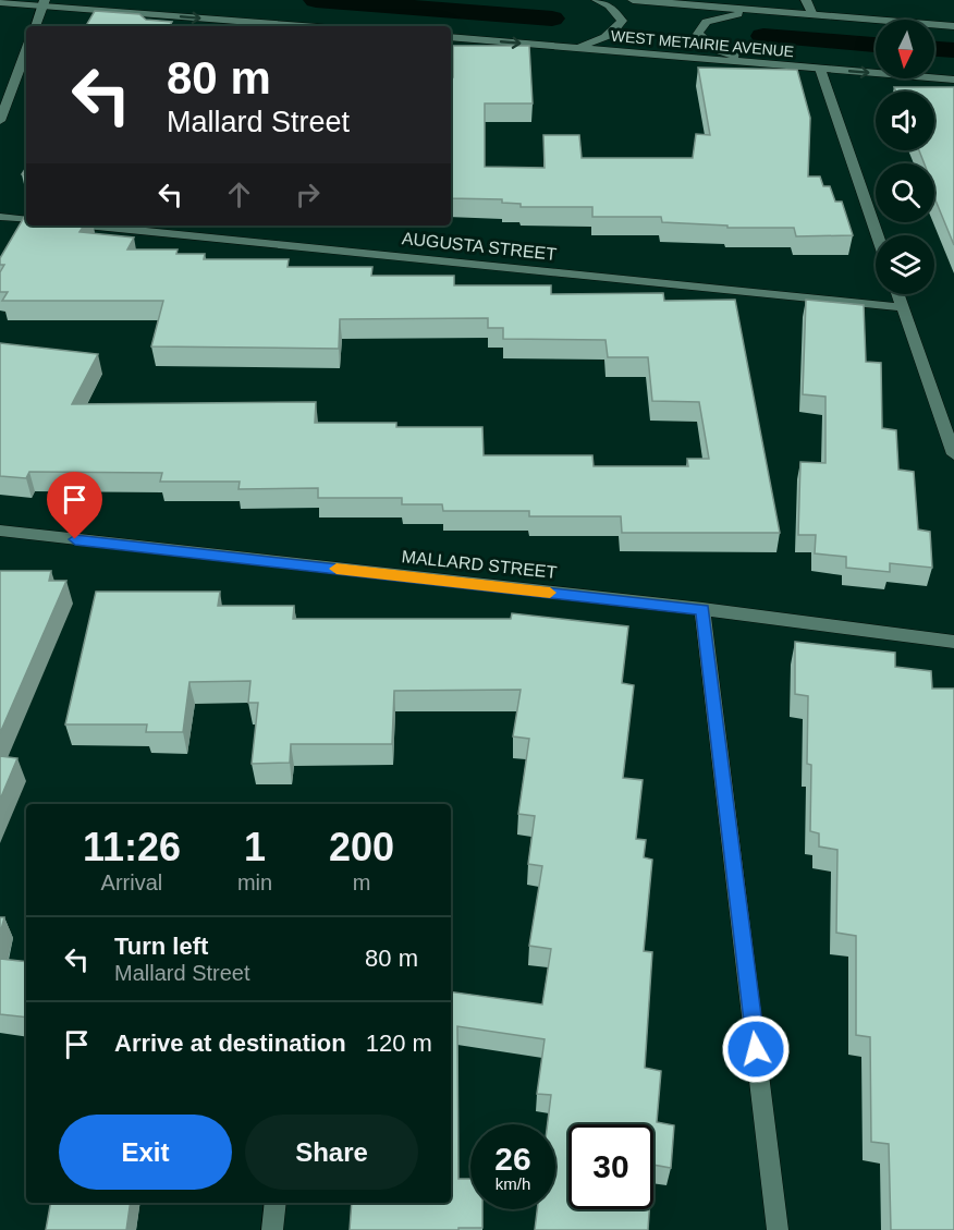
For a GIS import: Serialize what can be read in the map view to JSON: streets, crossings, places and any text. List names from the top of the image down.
{
  "streets": {
    "street": ["WEST METAIRIE AVENUE", "AUGUSTA STREET", "MALLARD STREET"]
  },
  "north": "bottom",
  "page": {
    "turn": ["80 m", "Mallard Street"],
    "eta": [
      "11:26",
      "Arrival",
      "1",
      "min",
      "200",
      "m"
    ],
    "list": [
      {
        "name": "Turn left",
        "note": "Mallard Street",
        "value": "80 m"
      },
      {
        "name": "Arrive at destination",
        "value": "120 m"
      }
    ],
    "buttons": ["Exit", "Share"],
    "speed": "26 km/h",
    "limit": "30"
  }
}
